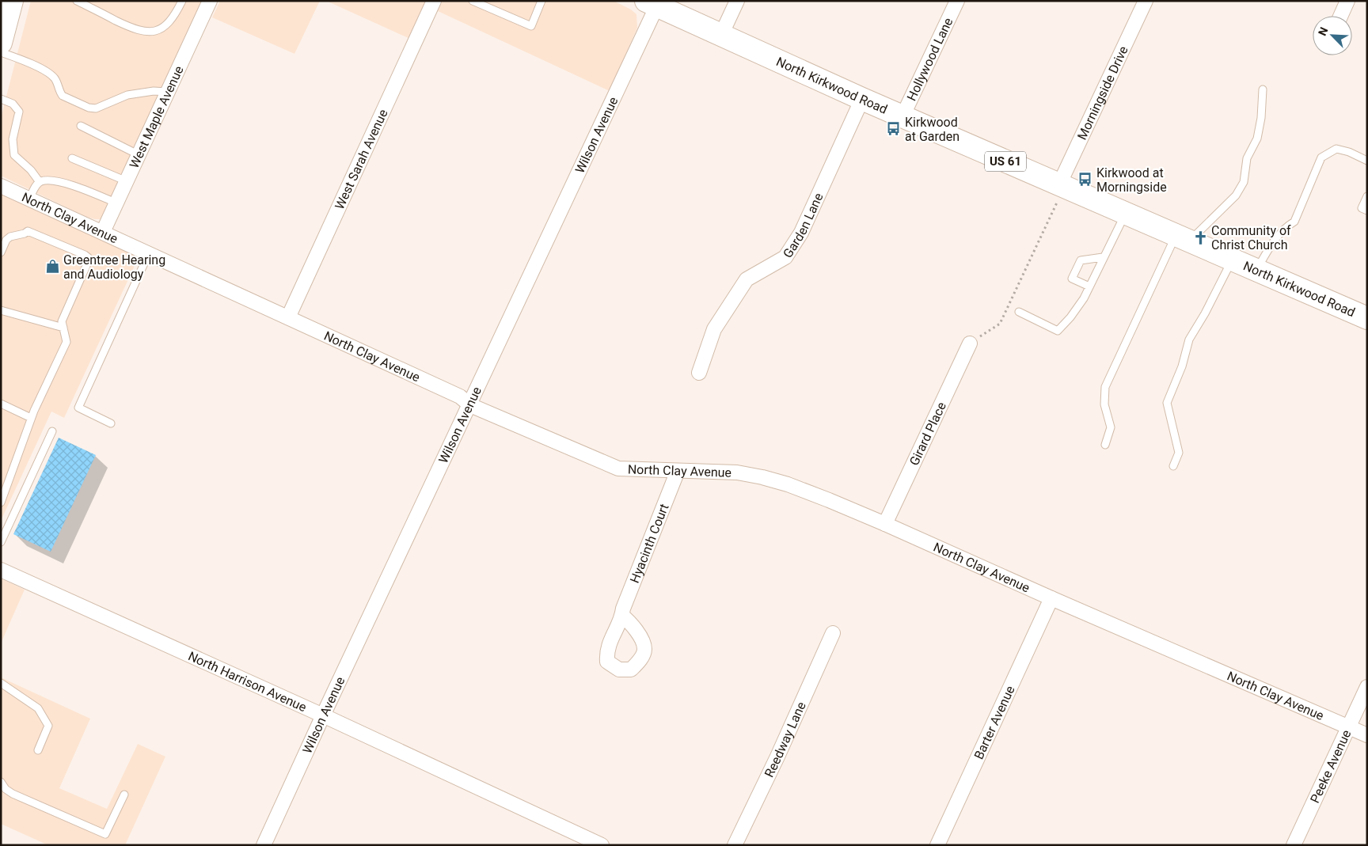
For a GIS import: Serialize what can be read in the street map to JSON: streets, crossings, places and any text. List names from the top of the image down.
{
  "streets": {
    "main road": ["North Kirkwood Road", "US 61"],
    "street": [
      "Hollywood Lane",
      "Morningside Drive",
      "West Maple Avenue",
      "Wilson Avenue",
      "West Sarah Avenue",
      "North Clay Avenue",
      "Garden Lane",
      "Girard Place",
      "Hyacinth Court",
      "North Harrison Avenue",
      "Barter Avenue",
      "Reedway Lane",
      "Peeke Avenue"
    ]
  },
  "crossings": [
    ["Hollywood Lane", "North Kirkwood Road"],
    ["North Kirkwood Road", "Morningside Drive"],
    ["North Kirkwood Road", "Wilson Avenue"],
    ["North Kirkwood Road", "Garden Lane"],
    ["West Maple Avenue", "North Clay Avenue"],
    ["Wilson Avenue", "North Clay Avenue"],
    ["Wilson Avenue", "North Harrison Avenue"],
    ["West Sarah Avenue", "North Clay Avenue"],
    ["North Clay Avenue", "Girard Place"],
    ["North Clay Avenue", "Hyacinth Court"],
    ["North Clay Avenue", "Barter Avenue"],
    ["North Clay Avenue", "Peeke Avenue"]
  ],
  "places": {
    "bus stop": ["Kirkwood at Garden", "Kirkwood at Morningside"],
    "church": ["Community of Christ Church"],
    "shop": ["Greentree Hearing and Audiology"]
  },
  "north": "top left"
}
